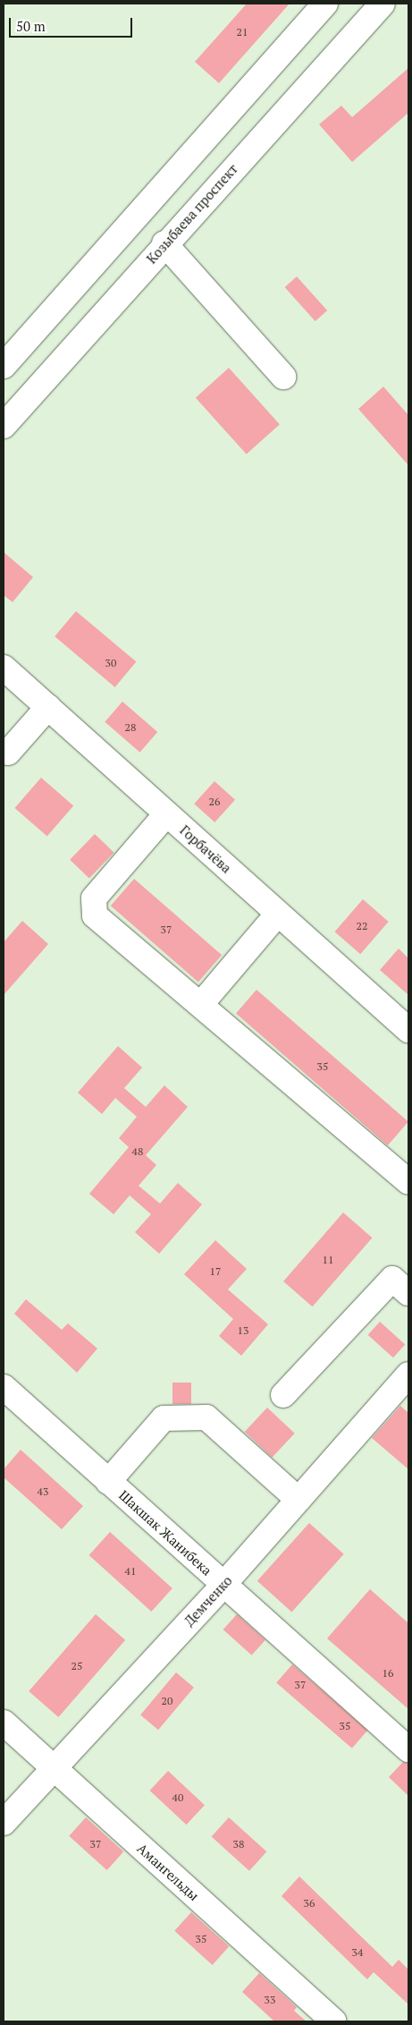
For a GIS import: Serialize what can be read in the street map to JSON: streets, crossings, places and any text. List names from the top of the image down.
{
  "streets": {
    "street": [
      "Козыбаева проспект",
      "Горбачёва",
      "Шакшак Жанибека",
      "Демченко",
      "Амангельды"
    ]
  },
  "crossings": [
    ["Шакшак Жанибека", "Демченко"],
    ["Демченко", "Амангельды"]
  ],
  "house_numbers": [
    "21",
    "30",
    "28",
    "26",
    "22",
    "37",
    "35",
    "48",
    "11",
    "17",
    "13",
    "43",
    "41",
    "25",
    "16",
    "37",
    "20",
    "35",
    "40",
    "37",
    "38",
    "36",
    "35",
    "34",
    "33"
  ],
  "scale_bar": "50 m"
}
